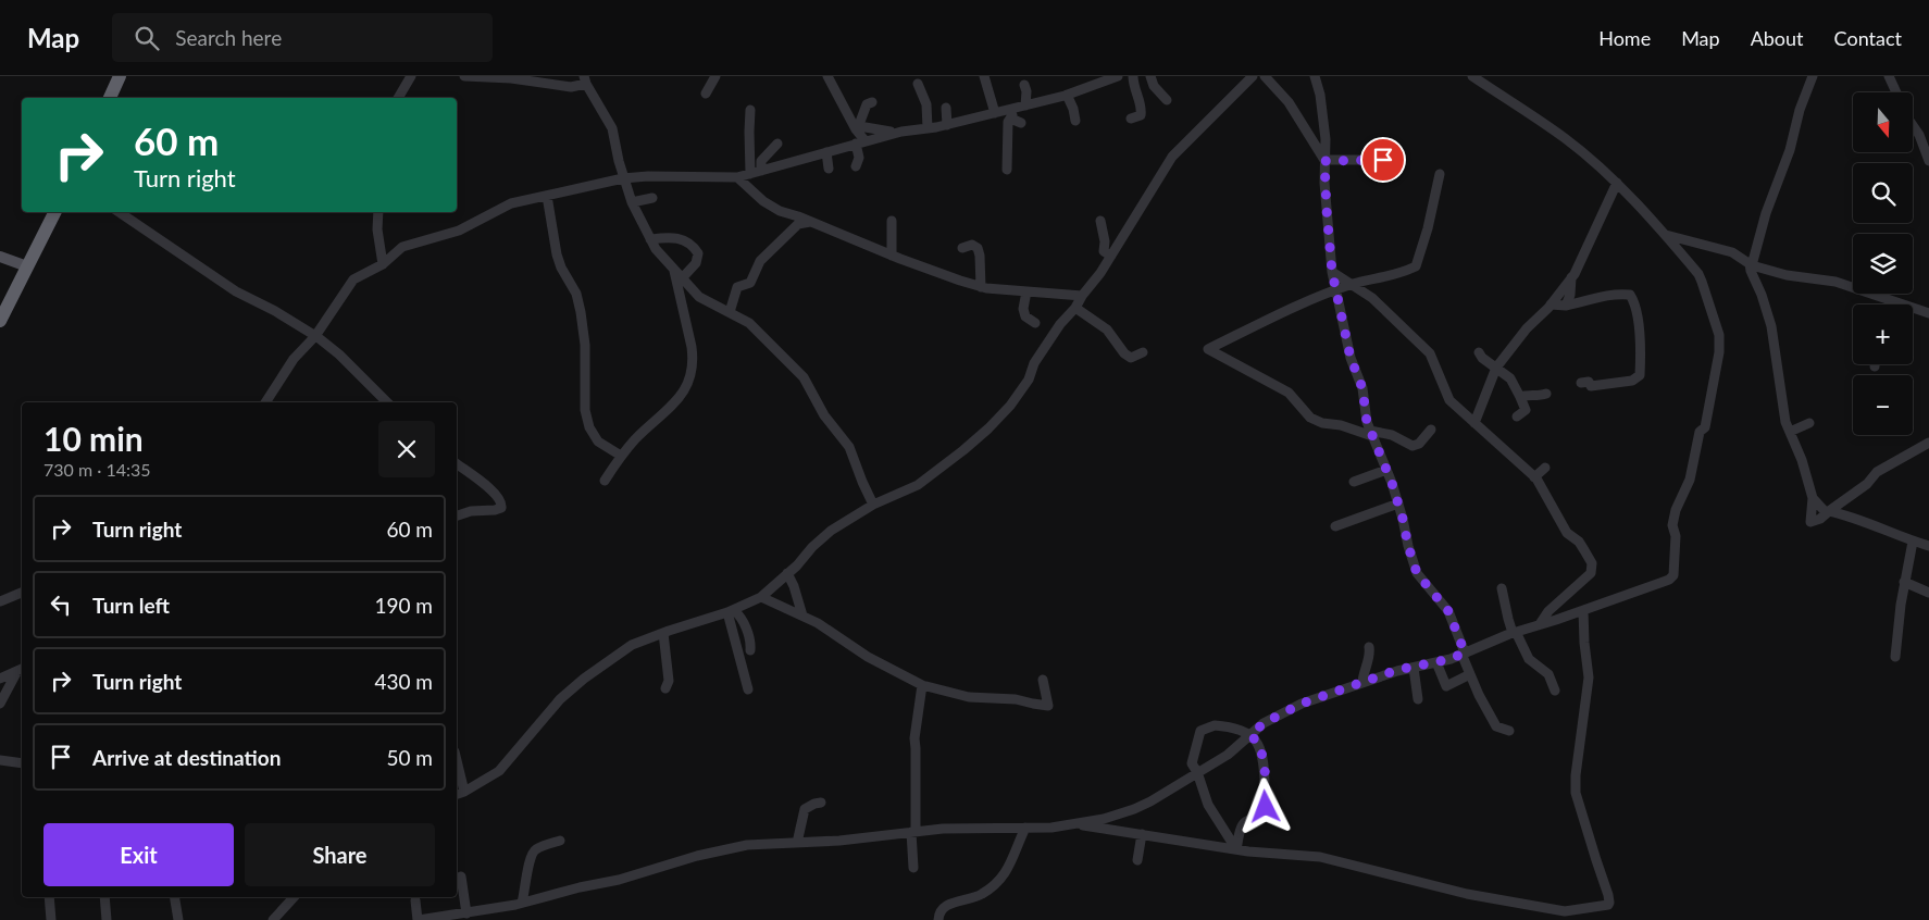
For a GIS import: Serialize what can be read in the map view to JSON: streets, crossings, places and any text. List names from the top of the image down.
{
  "north": "bottom",
  "page": {
    "header": "Map",
    "search": "Search here",
    "nav": [
      "Home",
      "Map",
      "About",
      "Contact"
    ],
    "map_buttons": ["+", "−"],
    "turn": ["60 m", "Turn right"],
    "heading": ["10 min", "730 m · 14:35"],
    "list": [
      {
        "name": "Turn right",
        "value": "60 m"
      },
      {
        "name": "Turn left",
        "value": "190 m"
      },
      {
        "name": "Turn right",
        "value": "430 m"
      },
      {
        "name": "Arrive at destination",
        "value": "50 m"
      }
    ],
    "buttons": ["Exit", "Share"]
  }
}
